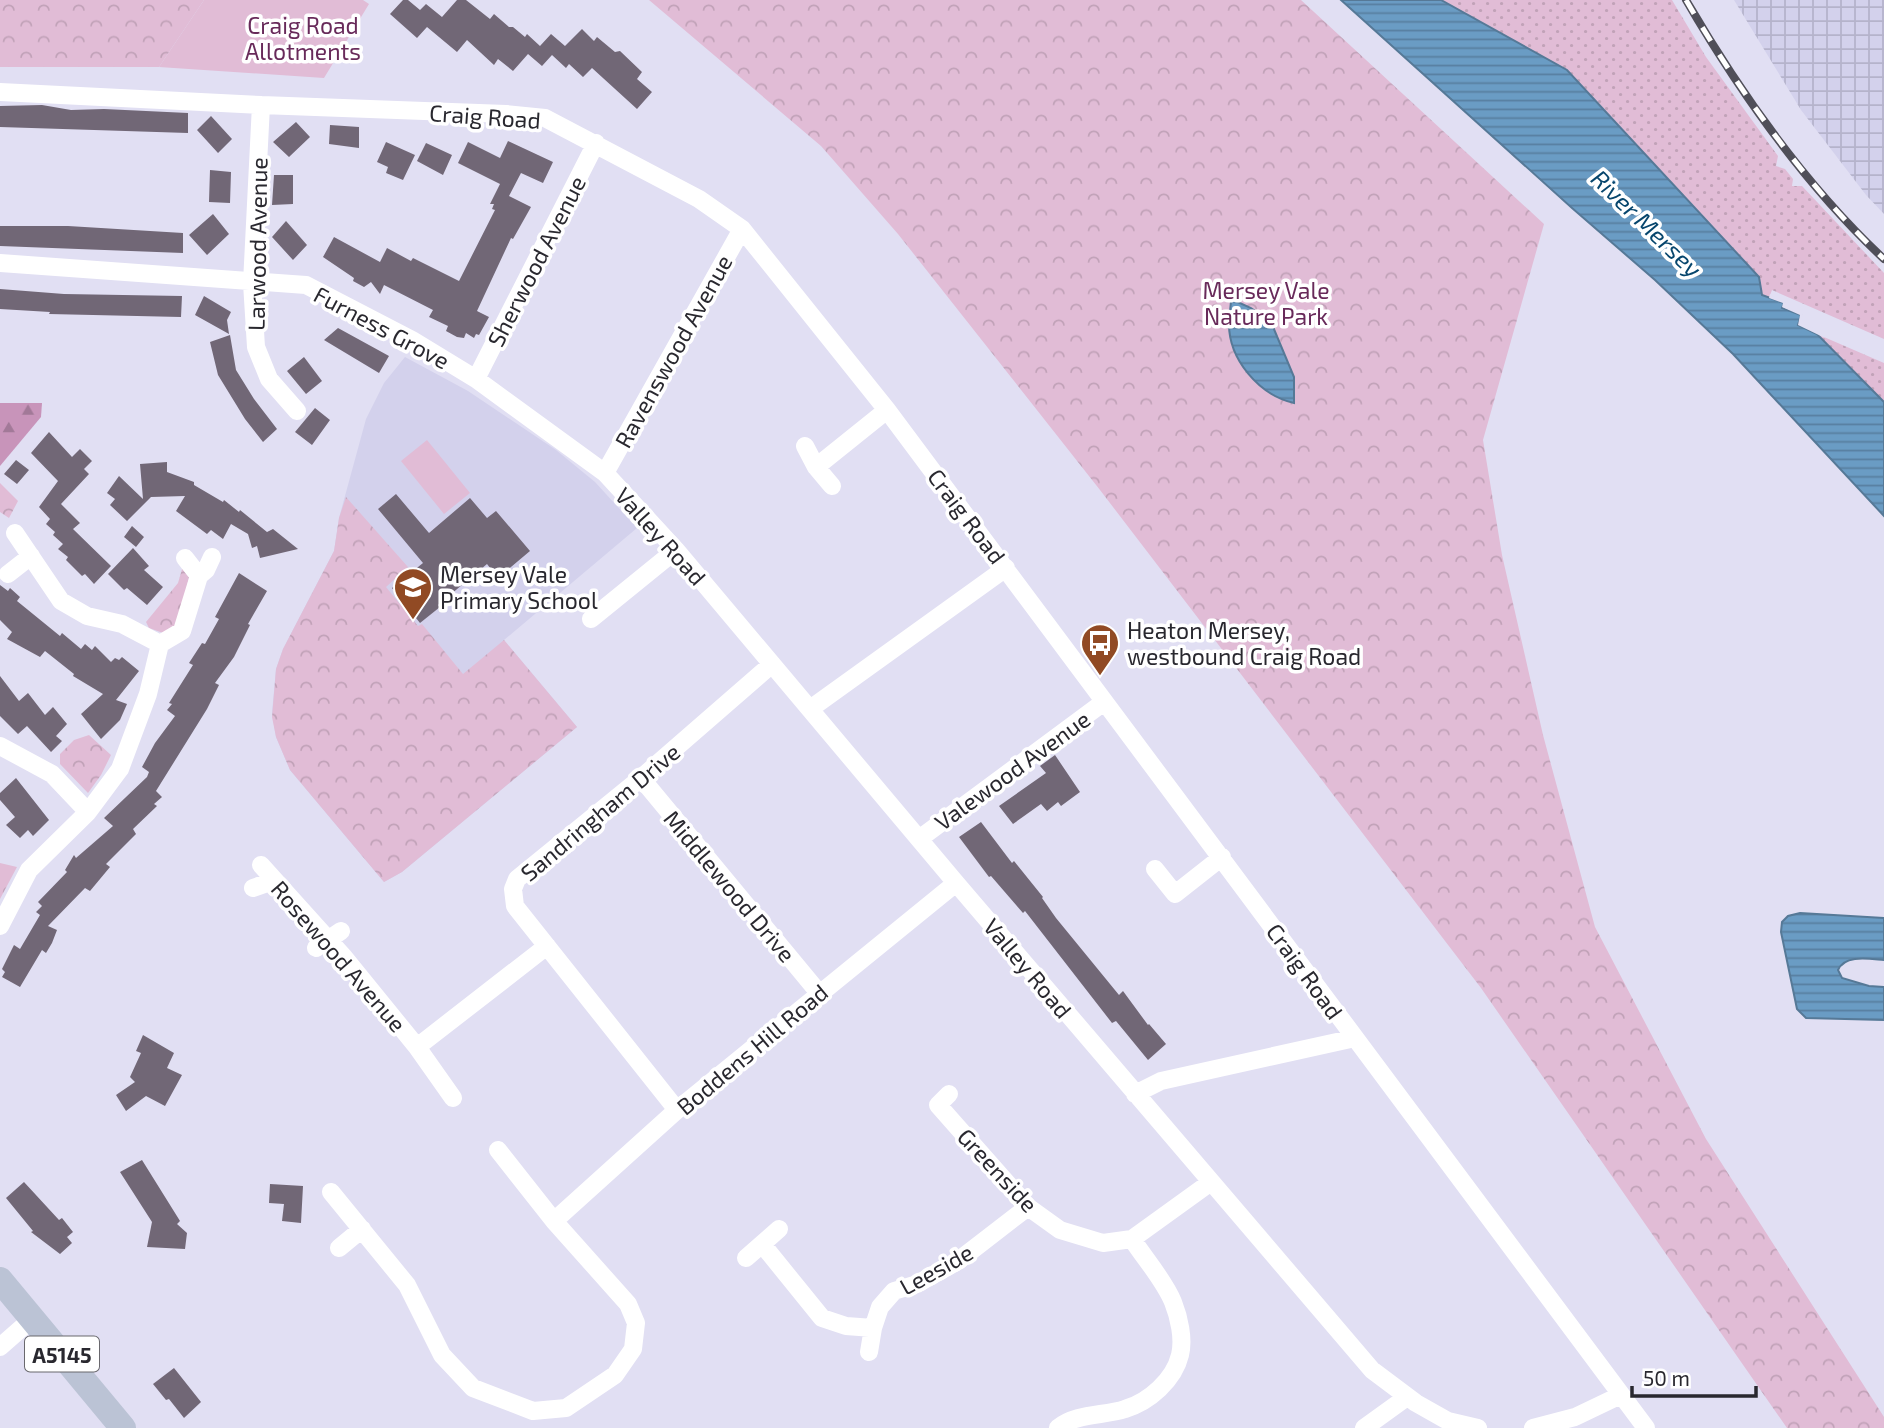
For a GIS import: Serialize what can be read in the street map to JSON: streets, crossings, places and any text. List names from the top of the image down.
{
  "streets": {
    "main road": ["A5145"],
    "street": [
      "Craig Road",
      "Larwood Avenue",
      "Sherwood Avenue",
      "Furness Grove",
      "Ravenswood Avenue",
      "Valley Road",
      "Valewood Avenue",
      "Sandringham Drive",
      "Middlewood Drive",
      "Rosewood Avenue",
      "Boddens Hill Road",
      "Greenside",
      "Leeside"
    ]
  },
  "crossings": [
    ["Craig Road", "Larwood Avenue"],
    ["Craig Road", "Sherwood Avenue"],
    ["Craig Road", "Ravenswood Avenue"],
    ["Craig Road", "Valewood Avenue"],
    ["Larwood Avenue", "Furness Grove"],
    ["Sherwood Avenue", "Furness Grove"],
    ["Furness Grove", "Ravenswood Avenue"],
    ["Furness Grove", "Valley Road"],
    ["Ravenswood Avenue", "Valley Road"],
    ["Valley Road", "Valewood Avenue"],
    ["Valley Road", "Sandringham Drive"],
    ["Valley Road", "Boddens Hill Road"],
    ["Sandringham Drive", "Middlewood Drive"],
    ["Sandringham Drive", "Rosewood Avenue"],
    ["Sandringham Drive", "Boddens Hill Road"],
    ["Middlewood Drive", "Boddens Hill Road"],
    ["Greenside", "Leeside"]
  ],
  "water": ["River Mersey"],
  "parks": ["Craig Road Allotments", "Mersey Vale Nature Park"],
  "places": {
    "school or university": ["Mersey Vale Primary School"],
    "bus stop": ["Heaton Mersey, westbound Craig Road"]
  },
  "scale_bar": "50 m"
}
